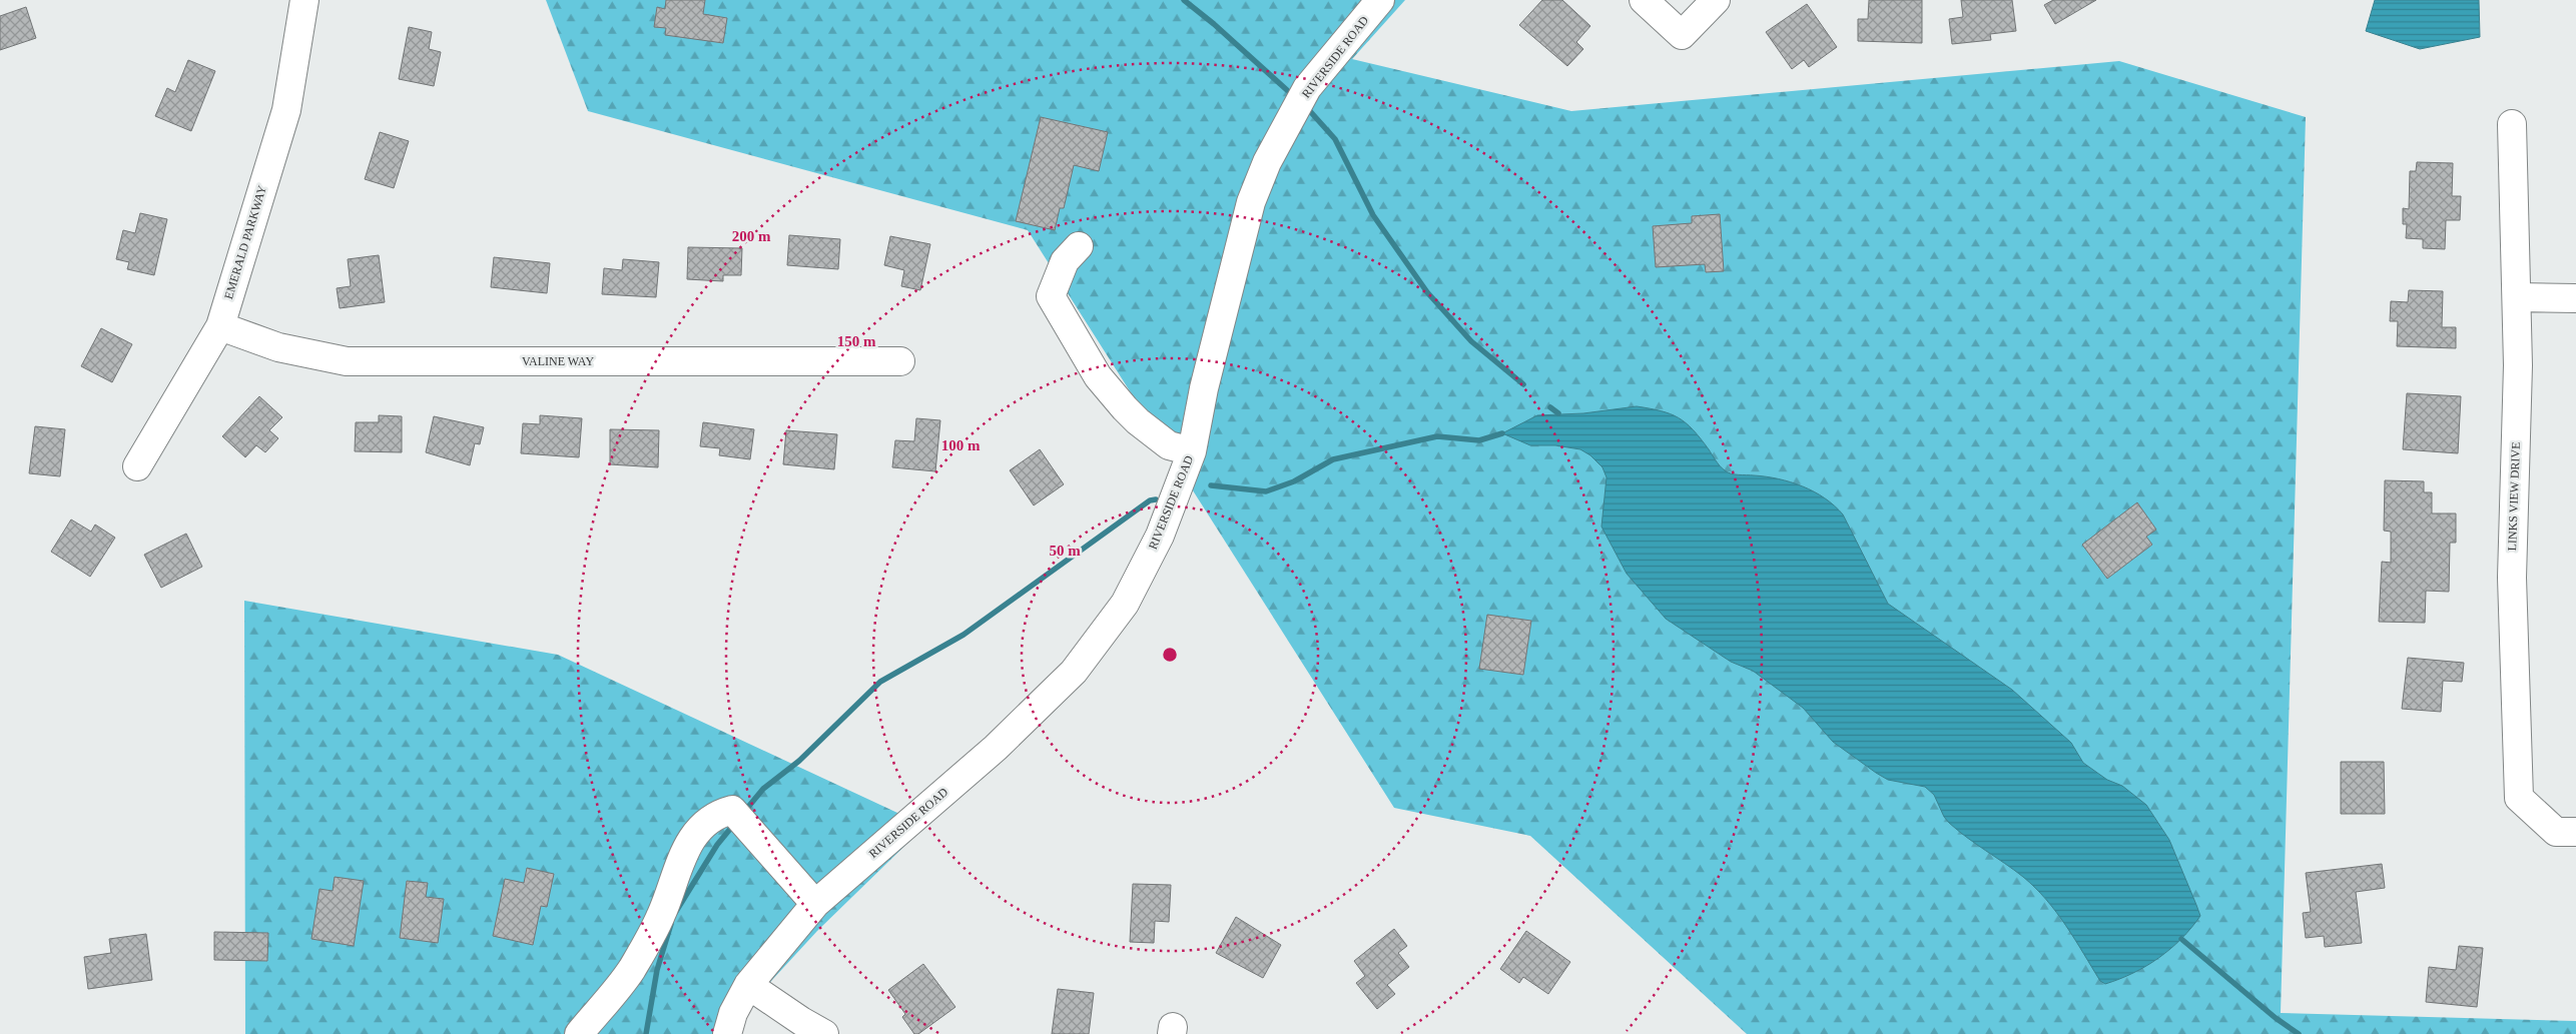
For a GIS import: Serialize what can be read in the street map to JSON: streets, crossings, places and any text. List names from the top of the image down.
{
  "streets": {
    "street": [
      "RIVERSIDE ROAD",
      "EMERALD PARKWAY",
      "VALINE WAY",
      "LINKS VIEW DRIVE"
    ]
  },
  "crossings": [
    ["EMERALD PARKWAY", "VALINE WAY"]
  ],
  "rings": [
    "200 m",
    "150 m",
    "100 m",
    "50 m"
  ]
}
